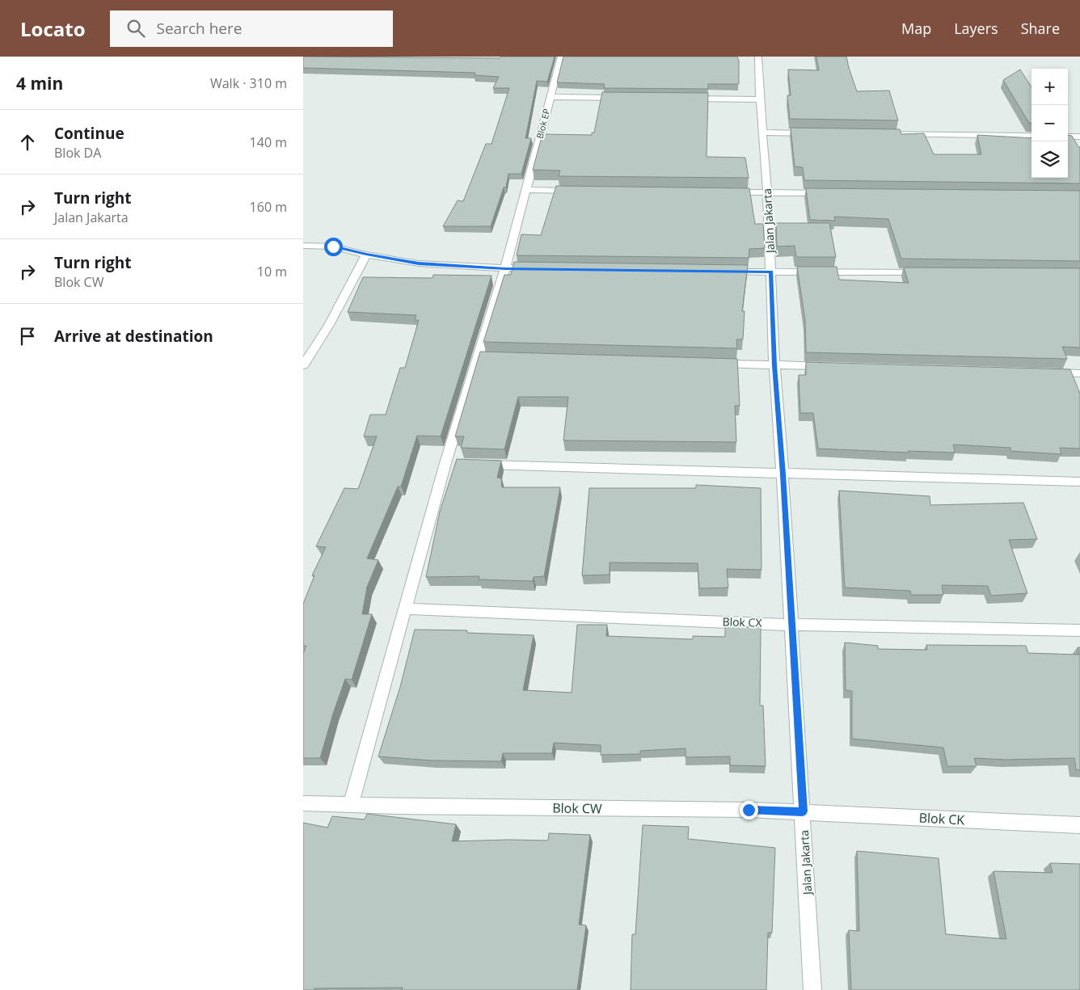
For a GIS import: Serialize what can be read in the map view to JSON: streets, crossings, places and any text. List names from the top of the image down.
{
  "streets": {
    "street": [
      "Blok EP",
      "Jalan Jakarta",
      "Blok CX",
      "Blok CW",
      "Blok CK"
    ]
  },
  "crossings": [
    ["Blok EP", "Blok CX"],
    ["Blok EP", "Blok CW"],
    ["Jalan Jakarta", "Blok CX"],
    ["Jalan Jakarta", "Blok CW"],
    ["Jalan Jakarta", "Blok CK"],
    ["Blok CW", "Blok CK"]
  ],
  "page": {
    "header": "Locato",
    "search": "Search here",
    "nav": ["Map", "Layers", "Share"],
    "heading": ["4 min", "Walk · 310 m"],
    "map_buttons": ["+", "−"],
    "list": [
      ["Continue", "Blok DA", "140 m"],
      ["Turn right", "Jalan Jakarta", "160 m"],
      ["Turn right", "Blok CW", "10 m"],
      "Arrive at destination"
    ]
  }
}
